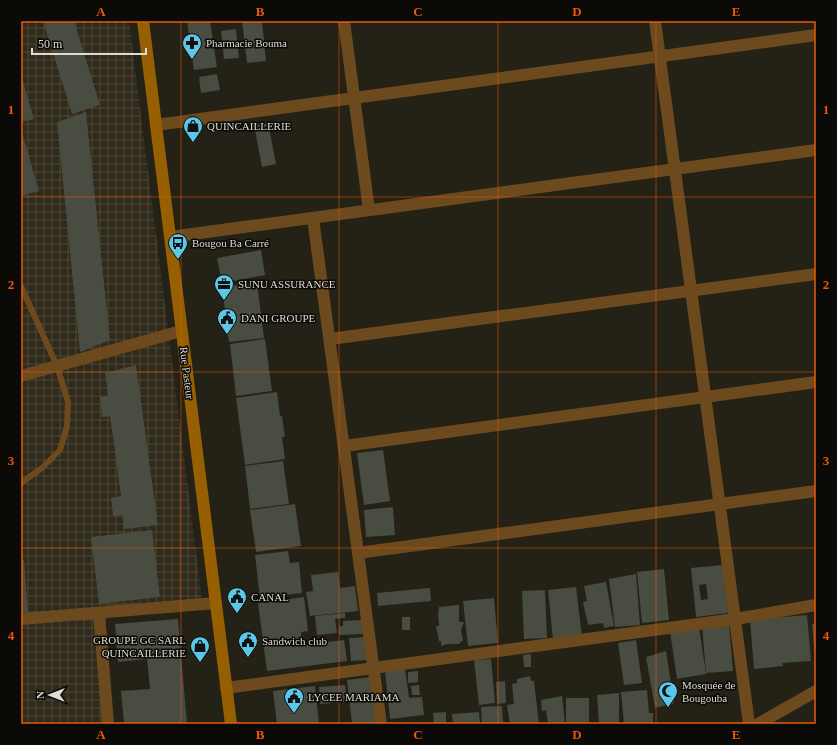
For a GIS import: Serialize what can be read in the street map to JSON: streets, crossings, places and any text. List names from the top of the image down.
{
  "streets": {
    "main road": ["Rue Pasteur"]
  },
  "places": {
    "pharmacy": ["Pharmacie Bouma"],
    "shop": ["QUINCAILLERIE", "GROUPE GC SARL QUINCAILLERIE"],
    "bus stop": ["Bougou Ba Carré"],
    "office": ["SUNU ASSURANCE"],
    "public building": [
      "DANI GROUPE",
      "CANAL",
      "Sandwich club",
      "LYCEE MARIAMA"
    ],
    "mosque": ["Mosquée de Bougouba"]
  },
  "scale_bar": "50 m",
  "north": "left",
  "grid": {
    "columns": [
      "A",
      "B",
      "C",
      "D",
      "E"
    ],
    "rows": [
      "1",
      "2",
      "3",
      "4"
    ]
  }
}
